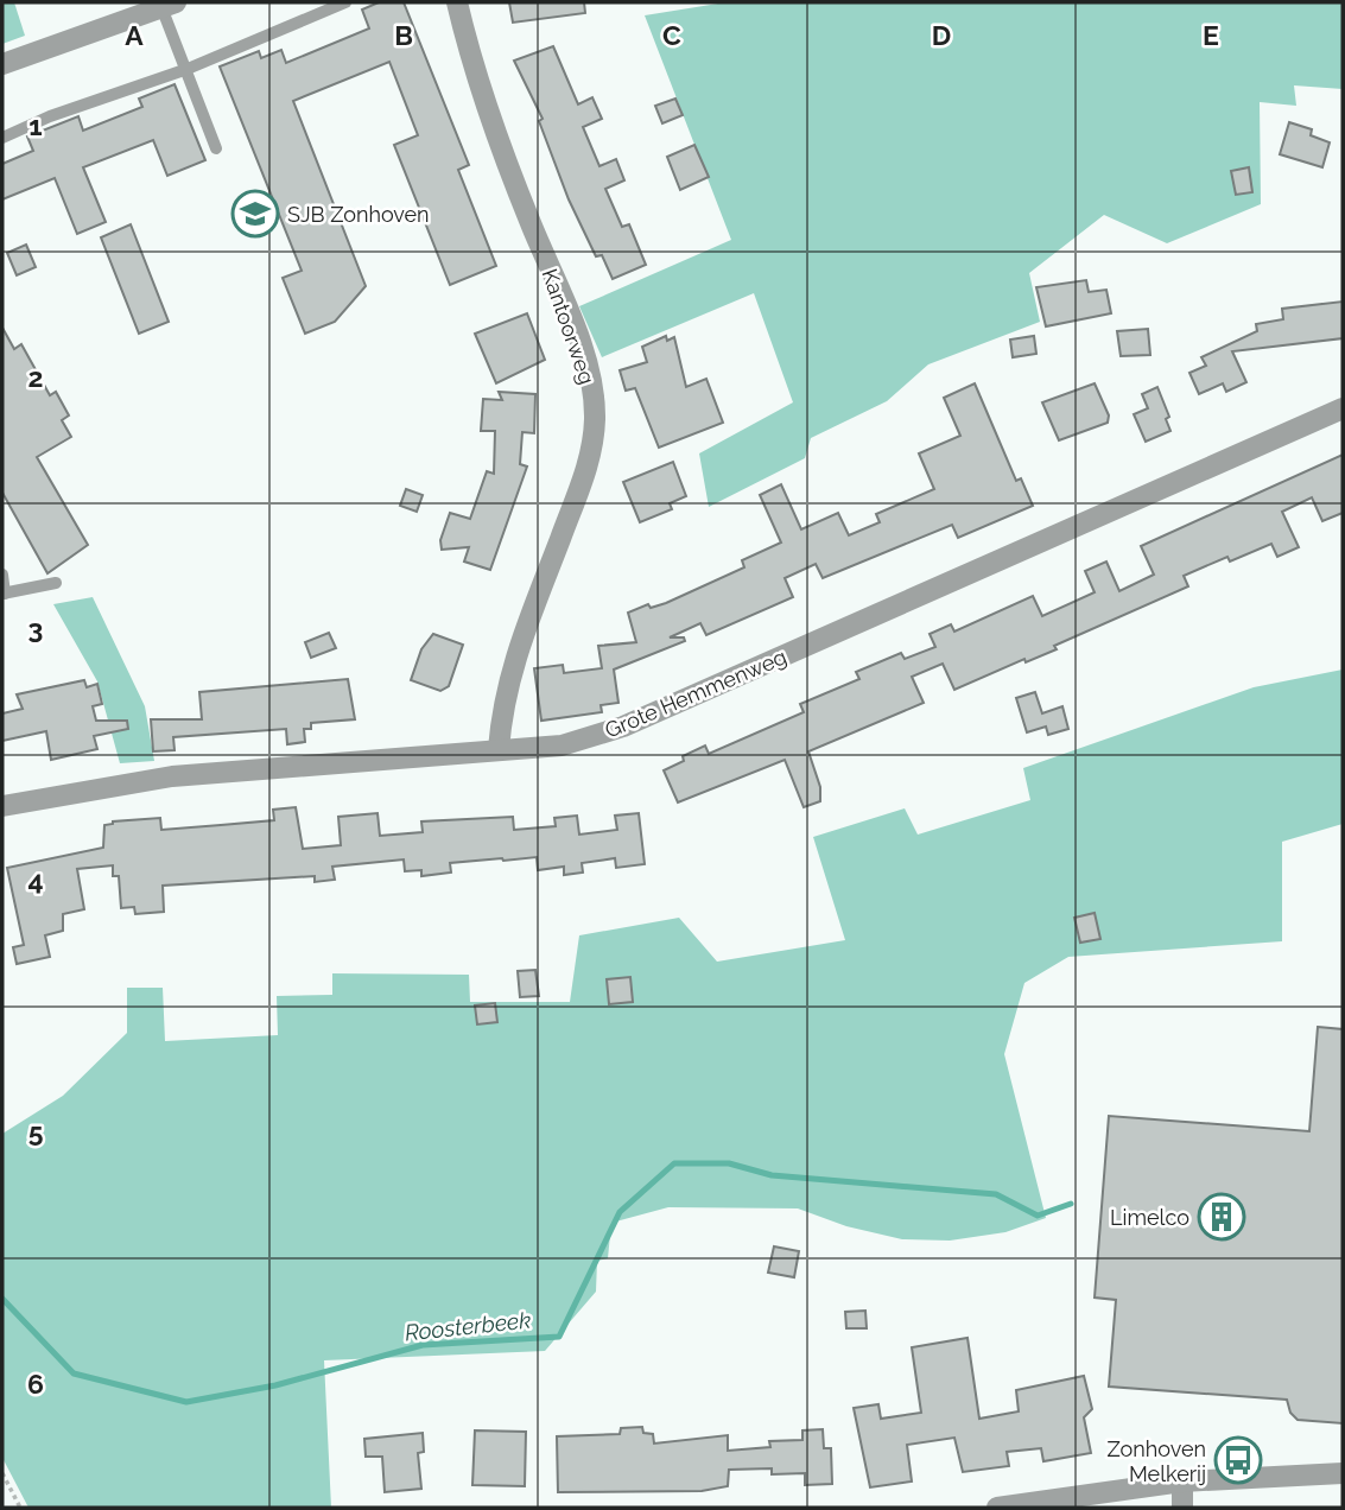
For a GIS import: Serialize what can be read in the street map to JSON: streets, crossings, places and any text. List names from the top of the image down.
{
  "streets": {
    "street": ["Kantoorweg", "Grote Hemmenweg"]
  },
  "crossings": [
    ["Kantoorweg", "Grote Hemmenweg"]
  ],
  "water": ["Roosterbeek"],
  "places": {
    "school or university": ["SJB Zonhoven"],
    "building": ["Limelco"],
    "bus stop": ["Zonhoven Melkerij"]
  },
  "grid": {
    "columns": [
      "A",
      "B",
      "C",
      "D",
      "E"
    ],
    "rows": [
      "1",
      "2",
      "3",
      "4",
      "5",
      "6"
    ]
  }
}
